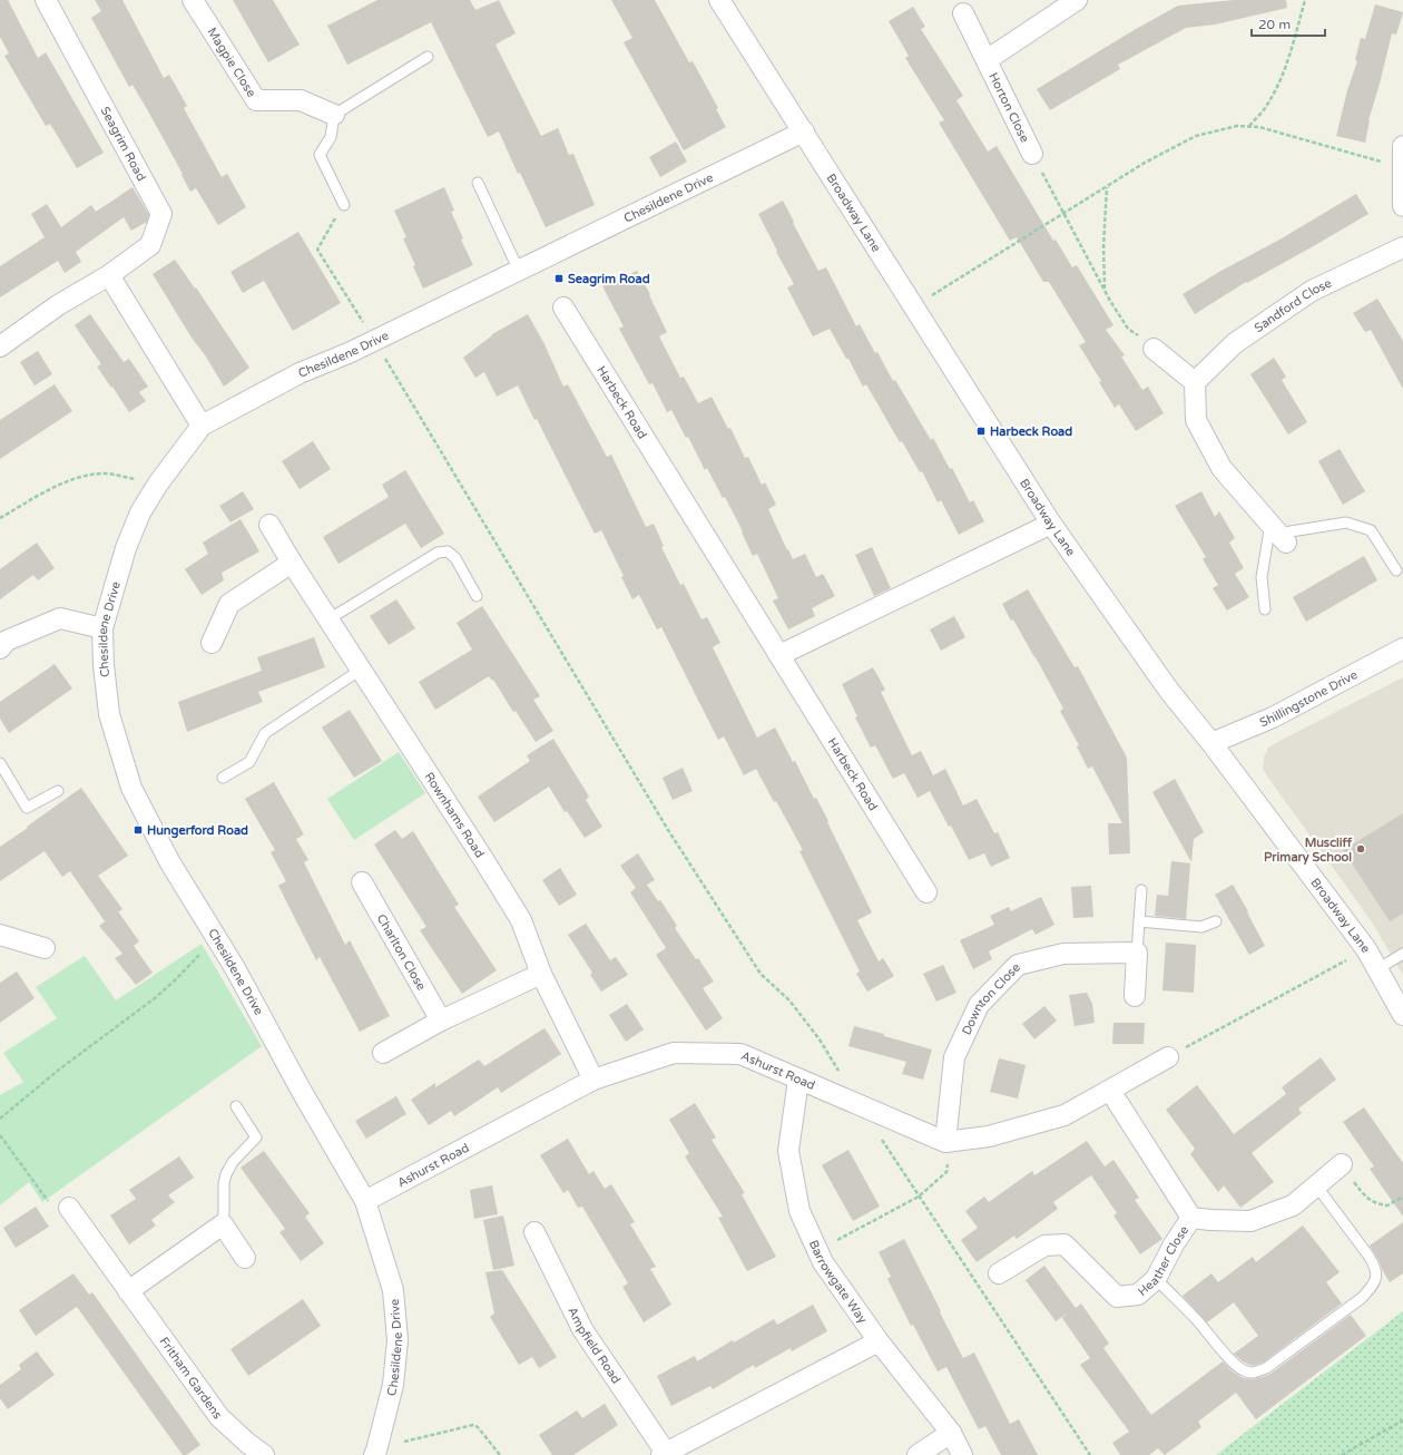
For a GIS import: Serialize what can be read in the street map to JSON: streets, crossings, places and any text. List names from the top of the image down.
{
  "streets": {
    "street": [
      "Magpie Close",
      "Horton Close",
      "Seagrim Road",
      "Chesildene Drive",
      "Broadway Lane",
      "Sandford Close",
      "Harbeck Road",
      "Shillingstone Drive",
      "Rownhams Road",
      "Charlton Close",
      "Downton Close",
      "Ashurst Road",
      "Heather Close",
      "Barrowgate Way",
      "Ampfield Road",
      "Fritham Gardens"
    ]
  },
  "crossings": [
    ["Chesildene Drive", "Broadway Lane"],
    ["Chesildene Drive", "Ashurst Road"],
    ["Broadway Lane", "Shillingstone Drive"],
    ["Rownhams Road", "Ashurst Road"],
    ["Downton Close", "Ashurst Road"],
    ["Ashurst Road", "Barrowgate Way"],
    ["Barrowgate Way", "Ampfield Road"]
  ],
  "places": {
    "transit": ["Seagrim Road", "Harbeck Road", "Hungerford Road"],
    "other": ["Muscliff Primary School"]
  },
  "scale_bar": "20 m"
}
